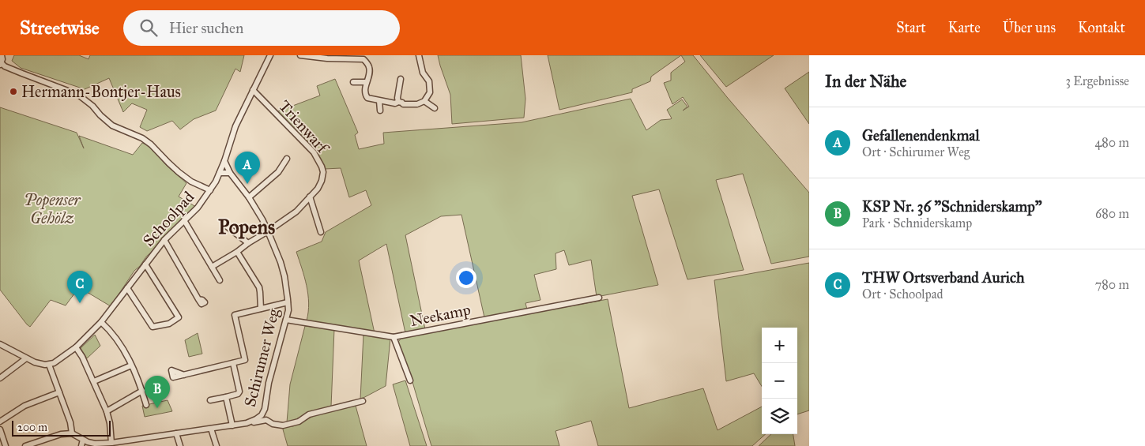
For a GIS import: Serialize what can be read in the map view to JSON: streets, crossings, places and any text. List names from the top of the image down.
{
  "streets": {
    "street": [
      "Trienwarf",
      "Schoolpad",
      "Neekamp",
      "Schirumer Weg"
    ]
  },
  "crossings": [
    ["Trienwarf", "Schoolpad"],
    ["Trienwarf", "Schirumer Weg"],
    ["Schoolpad", "Schirumer Weg"],
    ["Neekamp", "Schirumer Weg"]
  ],
  "districts": ["Popens"],
  "parks": ["Popenser Gehölz"],
  "places": ["Hermann-Bontjer-Haus"],
  "scale_bar": "200 m",
  "page": {
    "header": "Streetwise",
    "search": "Hier suchen",
    "nav": [
      "Start",
      "Karte",
      "Über uns",
      "Kontakt"
    ],
    "heading": ["In der Nähe", "3 Ergebnisse"],
    "list": [
      {
        "mark": "A",
        "name": "Gefallenendenkmal",
        "note": "Ort · Schirumer Weg",
        "value": "480 m"
      },
      {
        "mark": "B",
        "name": "KSP Nr. 36 \"Schniderskamp\"",
        "note": "Park · Schniderskamp",
        "value": "680 m"
      },
      {
        "mark": "C",
        "name": "THW Ortsverband Aurich",
        "note": "Ort · Schoolpad",
        "value": "780 m"
      }
    ],
    "pins": ["A", "C", "B"],
    "map_buttons": ["+", "−"],
    "scale": "200 m"
  }
}
